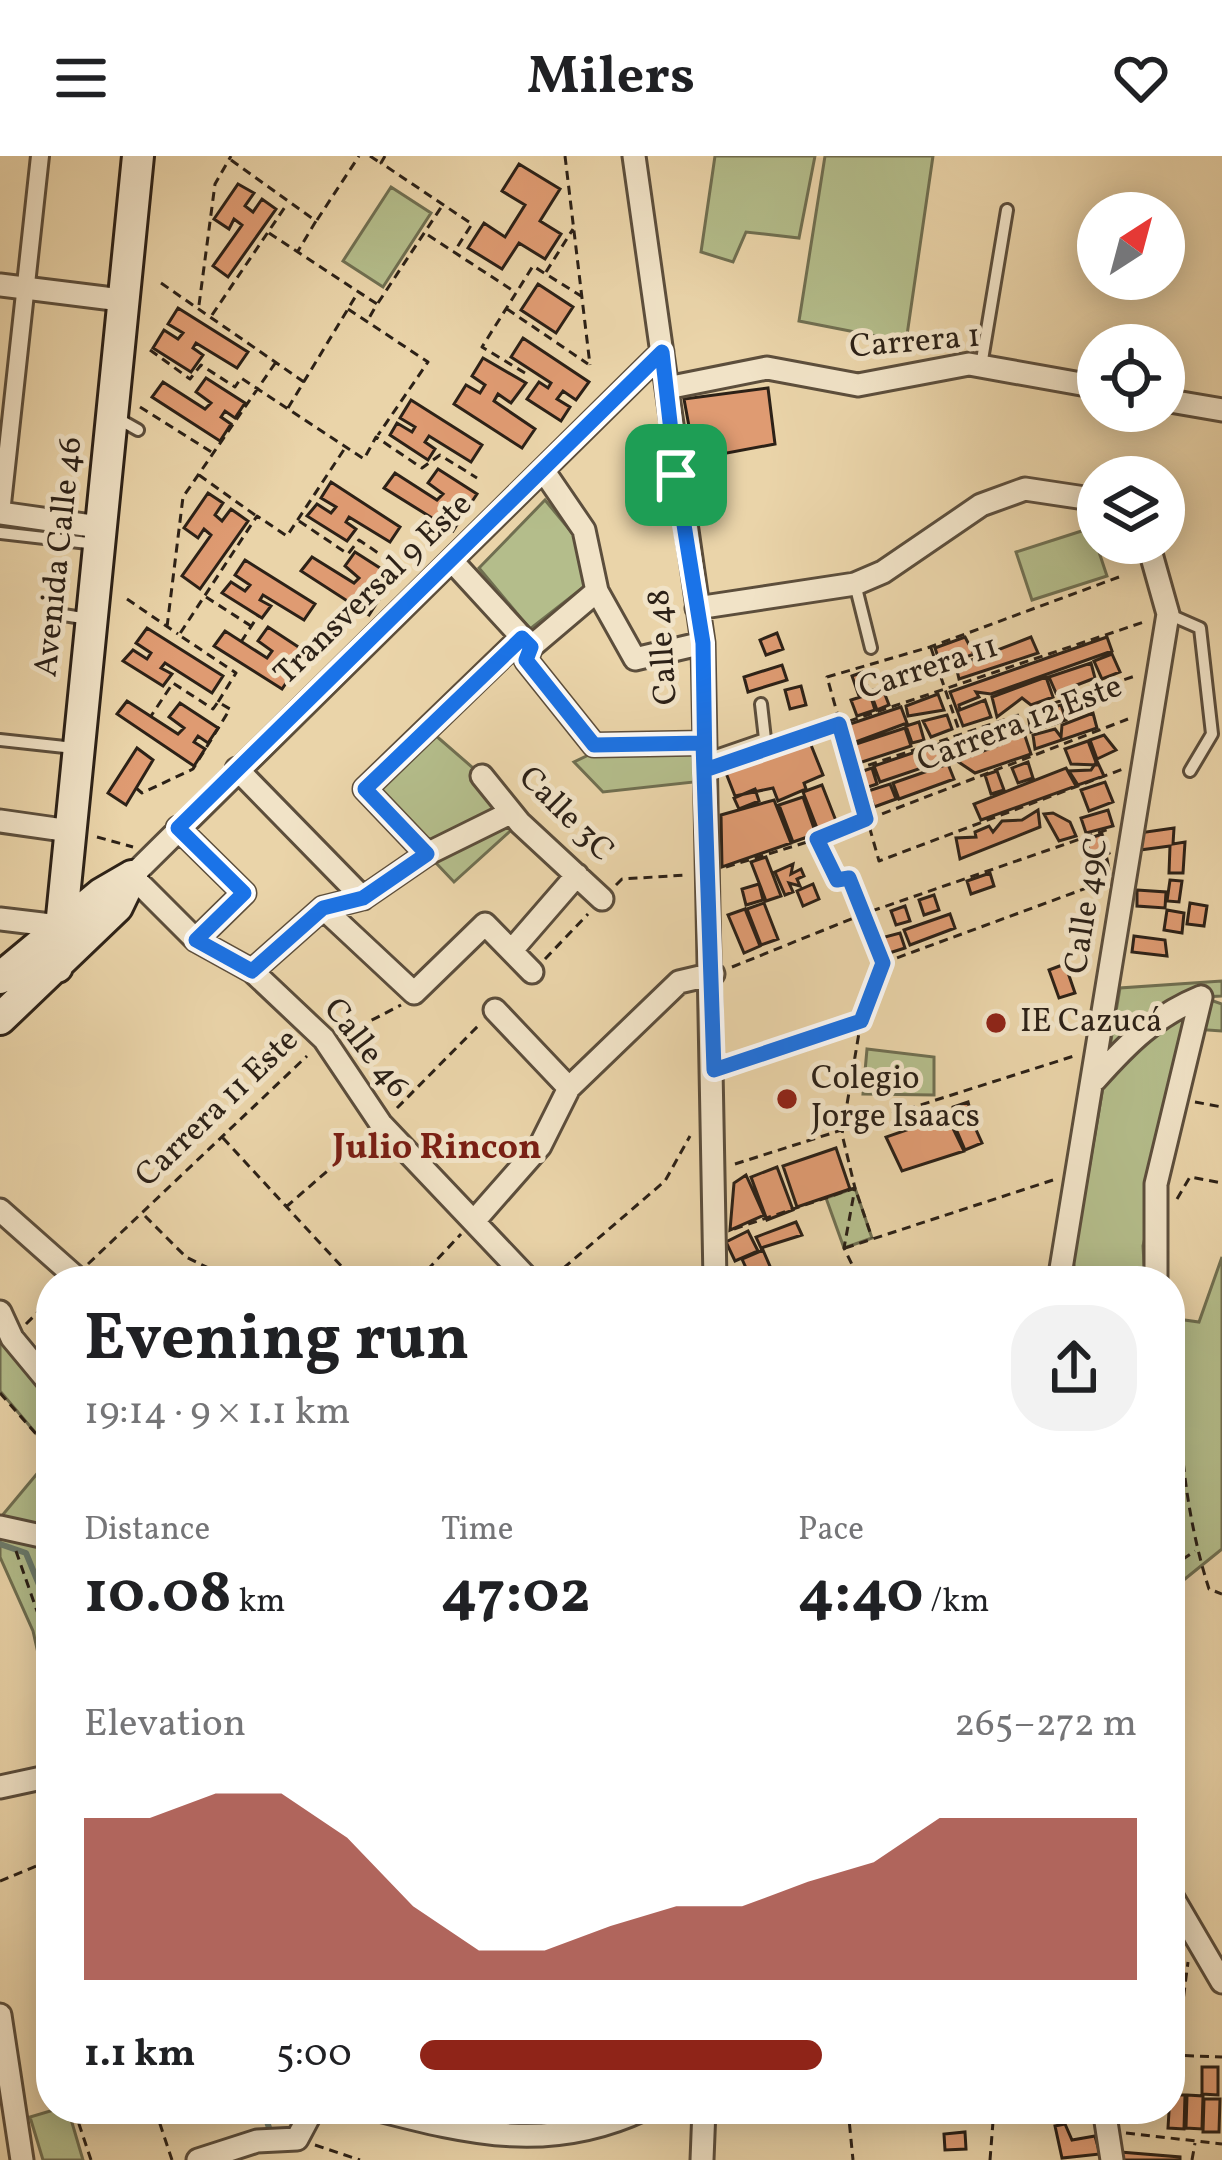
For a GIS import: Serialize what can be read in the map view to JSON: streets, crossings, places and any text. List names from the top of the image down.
{
  "streets": {
    "main road": ["Avenida Calle 46"],
    "street": [
      "Carrera 1",
      "Transversal 9 Este",
      "Calle 48",
      "Calle 3C",
      "Calle 49C",
      "Calle 46"
    ],
    "path": ["Carrera 11", "Carrera 12 Este", "Carrera 11 Este"]
  },
  "crossings": [
    ["Carrera 1", "Calle 48"],
    ["Transversal 9 Este", "Calle 48"],
    ["Transversal 9 Este", "Calle 46"],
    ["Calle 48", "Carrera 12 Este"],
    ["Carrera 11", "Calle 49C"],
    ["Carrera 12 Este", "Calle 49C"],
    ["Calle 46", "Carrera 11 Este"]
  ],
  "districts": ["Julio Rincon"],
  "places": ["IE Cazucá", "Colegio Jorge Isaacs"],
  "north": "top right",
  "page": {
    "header": "Milers",
    "heading": ["Evening run", "19:14 · 9 × 1.1 km"],
    "stats": [
      ["Distance", "10.08 km"],
      ["Time", "47:02"],
      ["Pace", "4:40 /km"]
    ],
    "chart": ["Elevation", "265–272 m"],
    "list": [
      {
        "name": "1.1 km",
        "note": "5:00"
      }
    ]
  }
}
